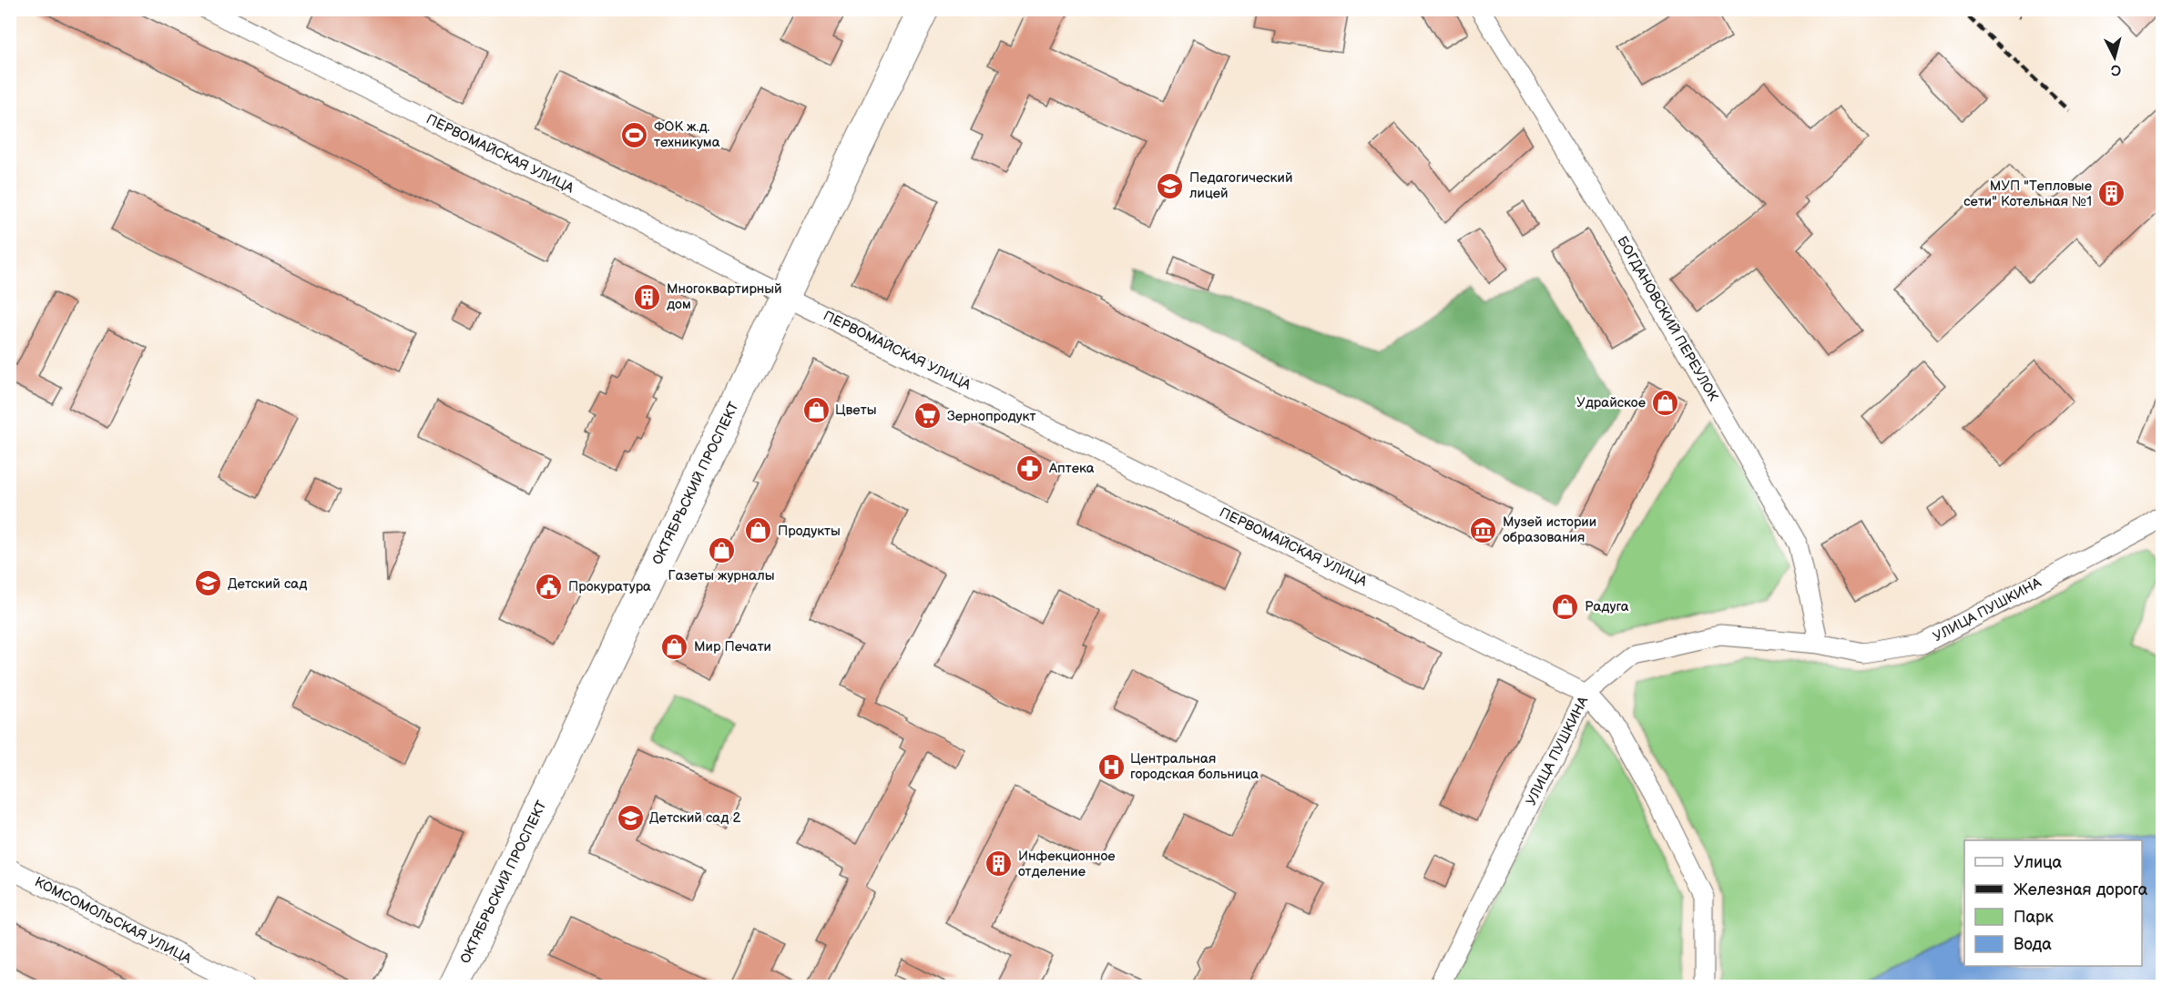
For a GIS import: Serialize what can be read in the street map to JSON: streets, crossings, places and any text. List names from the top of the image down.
{
  "streets": {
    "main road": ["ОКТЯБРЬСКИЙ ПРОСПЕКТ"],
    "street": [
      "ПЕРВОМАЙСКАЯ УЛИЦА",
      "БОГДАНОВСКИЙ ПЕРЕУЛОК",
      "УЛИЦА ПУШКИНА",
      "КОМСОМОЛЬСКАЯ УЛИЦА"
    ]
  },
  "crossings": [
    ["ПЕРВОМАЙСКАЯ УЛИЦА", "ОКТЯБРЬСКИЙ ПРОСПЕКТ"],
    ["ПЕРВОМАЙСКАЯ УЛИЦА", "УЛИЦА ПУШКИНА"],
    ["БОГДАНОВСКИЙ ПЕРЕУЛОК", "УЛИЦА ПУШКИНА"]
  ],
  "places": {
    "sports": ["ФОК ж.д. техникума"],
    "school or university": ["Педагогический лицей", "Детский сад", "Детский сад 2"],
    "building": ["МУП \"Тепловые сети\" Котельная №1", "Многоквартирный дом", "Инфекционное отделение"],
    "shop": [
      "Удрайское",
      "Цветы",
      "Продукты",
      "Газеты журналы",
      "Радуга",
      "Мир Печати"
    ],
    "supermarket": ["Зернопродукт"],
    "pharmacy": ["Аптека"],
    "museum": ["Музей истории образования"],
    "public building": ["Прокуратура"],
    "hospital": ["Центральная городская больница"]
  },
  "legend": [
    "Улица",
    "Железная дорога",
    "Парк",
    "Вода"
  ],
  "north": "bottom"
}
